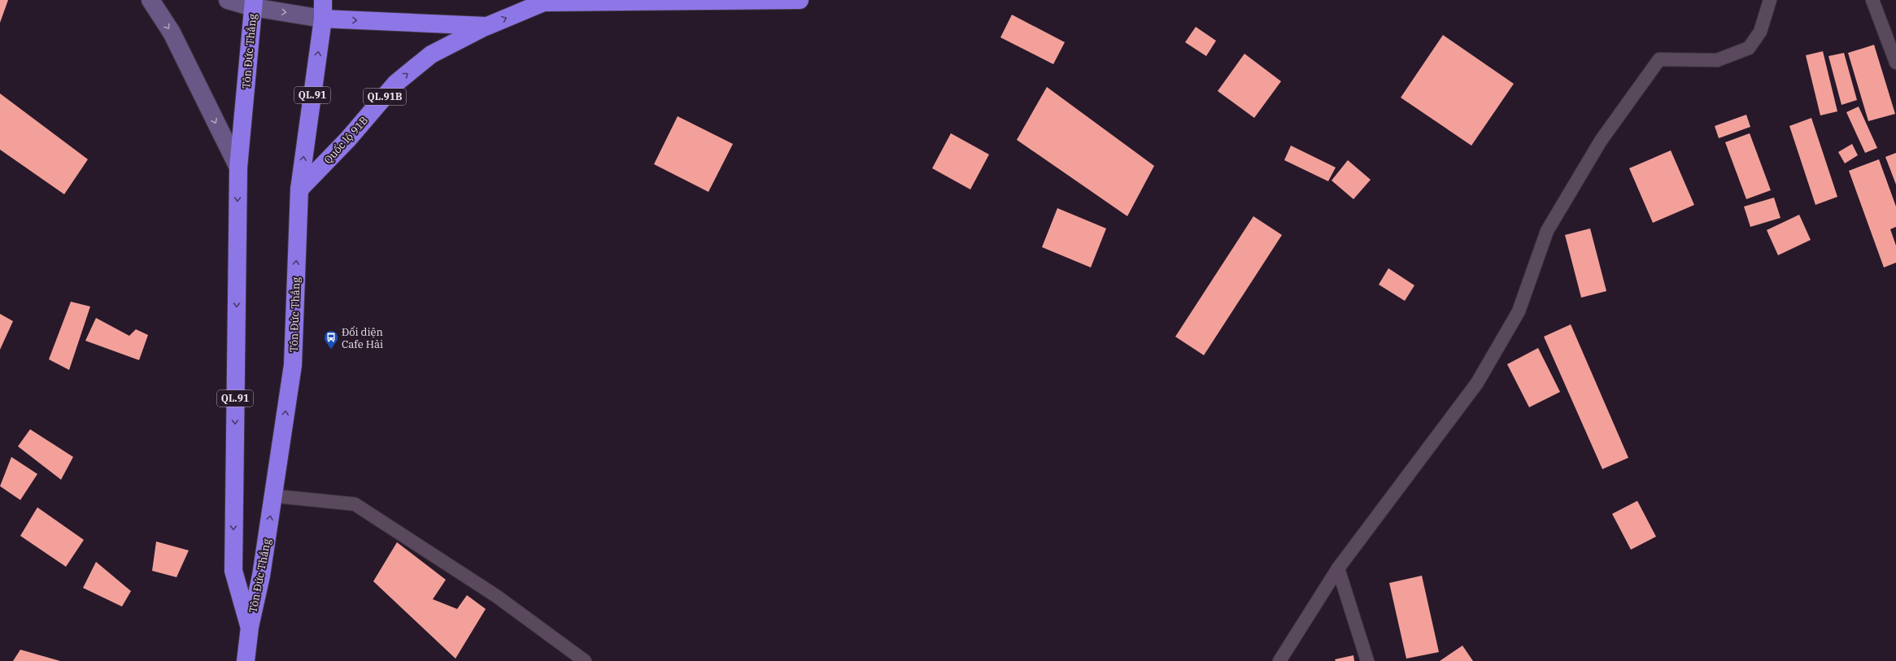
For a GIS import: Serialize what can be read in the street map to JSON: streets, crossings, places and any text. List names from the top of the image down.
{
  "streets": {
    "highway": [
      "Tôn Đức Thắng",
      "QL.91",
      "QL.91B",
      "Quốc lộ 91B"
    ]
  },
  "crossings": [
    ["Tôn Đức Thắng", "Quốc lộ 91B"],
    ["QL.91B", "Quốc lộ 91B"]
  ],
  "one_way": ["Quốc lộ 91B"],
  "places": {
    "bus stop": ["Đối diện Cafe Hải"]
  }
}
